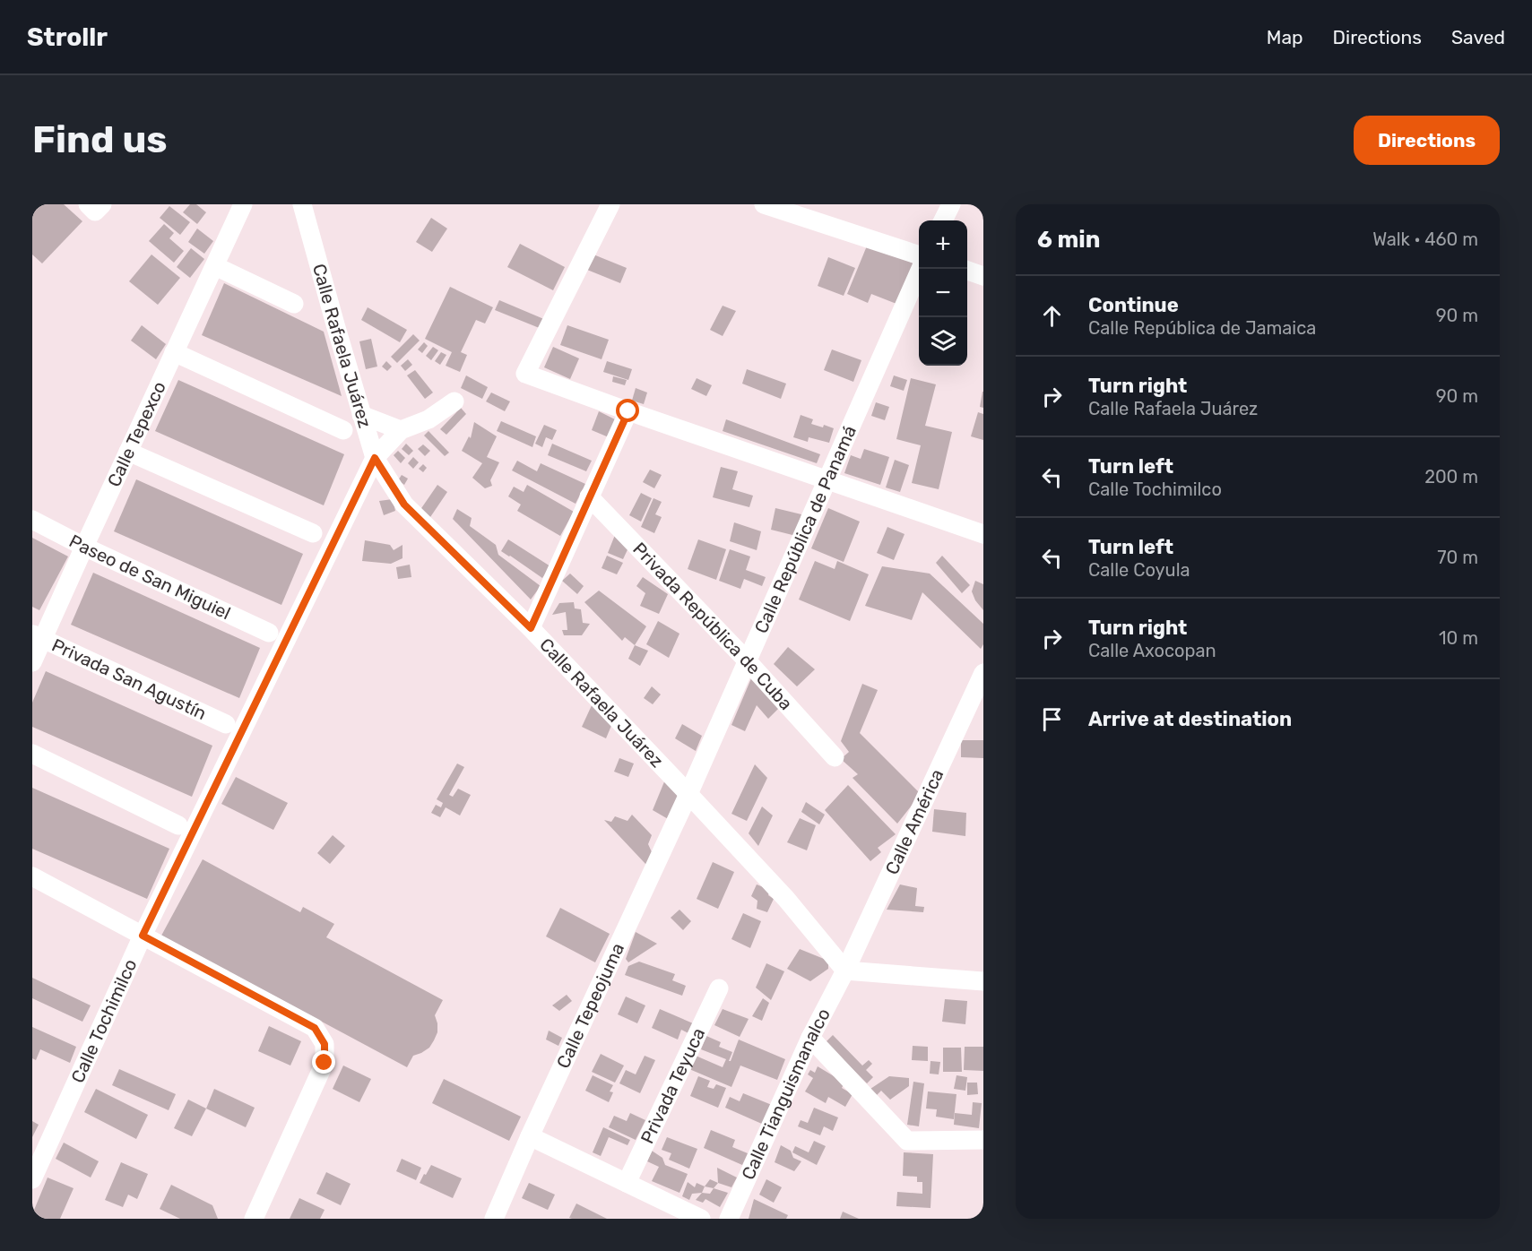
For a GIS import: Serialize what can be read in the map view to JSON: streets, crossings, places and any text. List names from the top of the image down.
{
  "streets": {
    "street": [
      "Calle Rafaela Juárez",
      "Calle Tepexco",
      "Calle República de Panamá",
      "Paseo de San Miguiel",
      "Privada República de Cuba",
      "Privada San Agustín",
      "Calle América",
      "Calle Tepeojuma",
      "Calle Tochimilco",
      "Privada Teyuca",
      "Calle Tianguismanalco"
    ]
  },
  "crossings": [
    ["Calle Rafaela Juárez", "Calle República de Panamá"],
    ["Calle Rafaela Juárez", "Calle América"],
    ["Calle Rafaela Juárez", "Calle Tepeojuma"],
    ["Calle Rafaela Juárez", "Calle Tochimilco"],
    ["Calle Rafaela Juárez", "Calle Tianguismanalco"],
    ["Calle Tepexco", "Paseo de San Miguiel"],
    ["Calle Tepexco", "Privada San Agustín"],
    ["Calle República de Panamá", "Privada República de Cuba"],
    ["Calle República de Panamá", "Calle Tepeojuma"],
    ["Calle América", "Calle Tianguismanalco"]
  ],
  "page": {
    "header": "Strollr",
    "nav": ["Map", "Directions", "Saved"],
    "buttons": "Directions",
    "title": "Find us",
    "heading": ["6 min", "Walk · 460 m"],
    "map_buttons": ["+", "−"],
    "list": [
      ["Continue", "Calle República de Jamaica", "90 m"],
      ["Turn right", "Calle Rafaela Juárez", "90 m"],
      ["Turn left", "Calle Tochimilco", "200 m"],
      ["Turn left", "Calle Coyula", "70 m"],
      ["Turn right", "Calle Axocopan", "10 m"],
      "Arrive at destination"
    ]
  }
}
